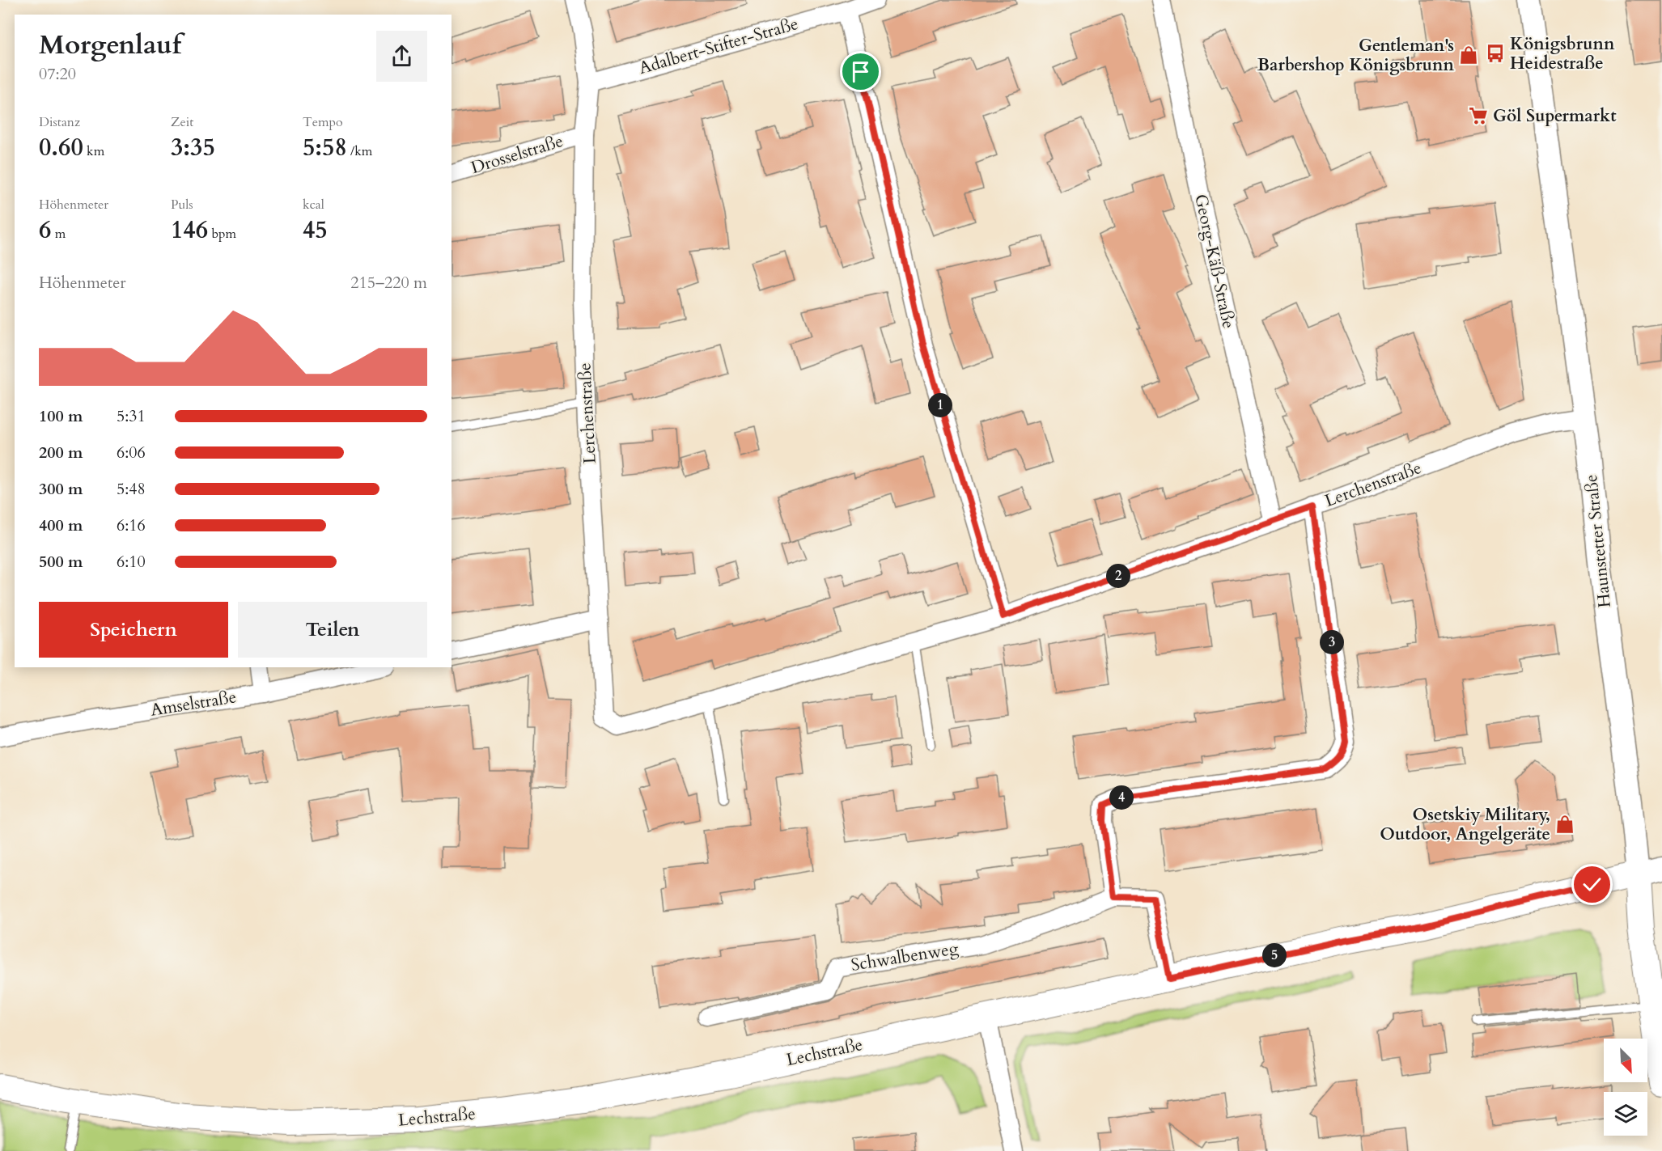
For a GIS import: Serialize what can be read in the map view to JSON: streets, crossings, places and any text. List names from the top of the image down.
{
  "streets": {
    "main road": ["Haunstetter Straße", "Lechstraße"],
    "street": [
      "Adalbert-Stifter-Straße",
      "Drosselstraße",
      "Georg-Käß-Straße",
      "Lerchenstraße",
      "Amselstraße",
      "Schwalbenweg"
    ]
  },
  "crossings": [
    ["Adalbert-Stifter-Straße", "Lerchenstraße"],
    ["Drosselstraße", "Lerchenstraße"],
    ["Georg-Käß-Straße", "Lerchenstraße"],
    ["Lerchenstraße", "Haunstetter Straße"],
    ["Haunstetter Straße", "Lechstraße"],
    ["Schwalbenweg", "Lechstraße"]
  ],
  "places": {
    "bus stop": ["Königsbrunn Heidestraße"],
    "shop": ["Gentleman's Barbershop Königsbrunn", "Osetskiy Military, Outdoor, Angelgeräte"],
    "supermarket": ["Göl Supermarkt"]
  },
  "north": "bottom right",
  "page": {
    "heading": ["Morgenlauf", "07:20"],
    "stats": [
      ["Distanz", "0.60 km"],
      ["Zeit", "3:35"],
      ["Tempo", "5:58 /km"],
      ["Höhenmeter", "6 m"],
      ["Puls", "146 bpm"],
      ["kcal", "45"]
    ],
    "chart": ["Höhenmeter", "215–220 m"],
    "pins": [
      "1",
      "2",
      "3",
      "4",
      "5"
    ],
    "list": [
      {
        "name": "100 m",
        "note": "5:31"
      },
      {
        "name": "200 m",
        "note": "6:06"
      },
      {
        "name": "300 m",
        "note": "5:48"
      },
      {
        "name": "400 m",
        "note": "6:16"
      },
      {
        "name": "500 m",
        "note": "6:10"
      }
    ],
    "buttons": ["Speichern", "Teilen"]
  }
}
